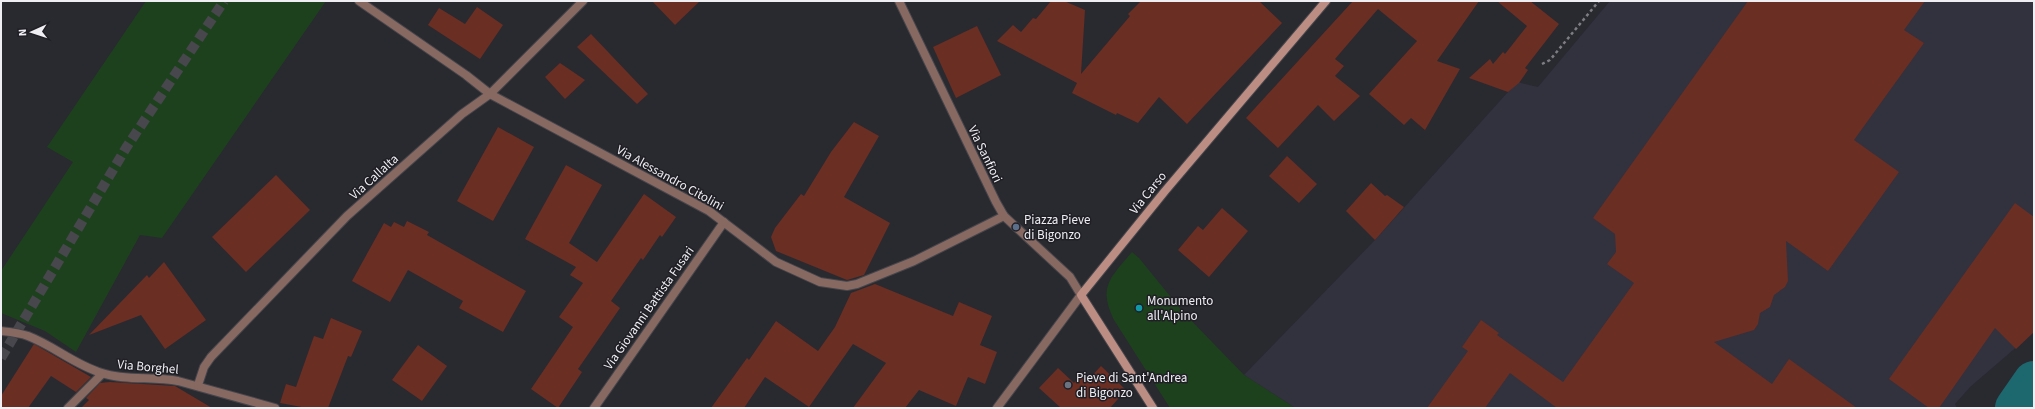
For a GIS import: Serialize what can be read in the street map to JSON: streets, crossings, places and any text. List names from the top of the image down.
{
  "streets": {
    "street": [
      "Via Sanfiori",
      "Via Callalta",
      "Via Alessandro Citolini",
      "Via Carso",
      "Via Giovanni Battista Fusari",
      "Via Borghel"
    ]
  },
  "crossings": [
    ["Via Sanfiori", "Via Alessandro Citolini"],
    ["Via Sanfiori", "Via Carso"],
    ["Via Callalta", "Via Alessandro Citolini"],
    ["Via Callalta", "Via Borghel"],
    ["Via Alessandro Citolini", "Via Giovanni Battista Fusari"]
  ],
  "places": ["Piazza Pieve di Bigonzo", "Monumento all'Alpino", "Pieve di Sant'Andrea di Bigonzo"],
  "north": "left"
}
